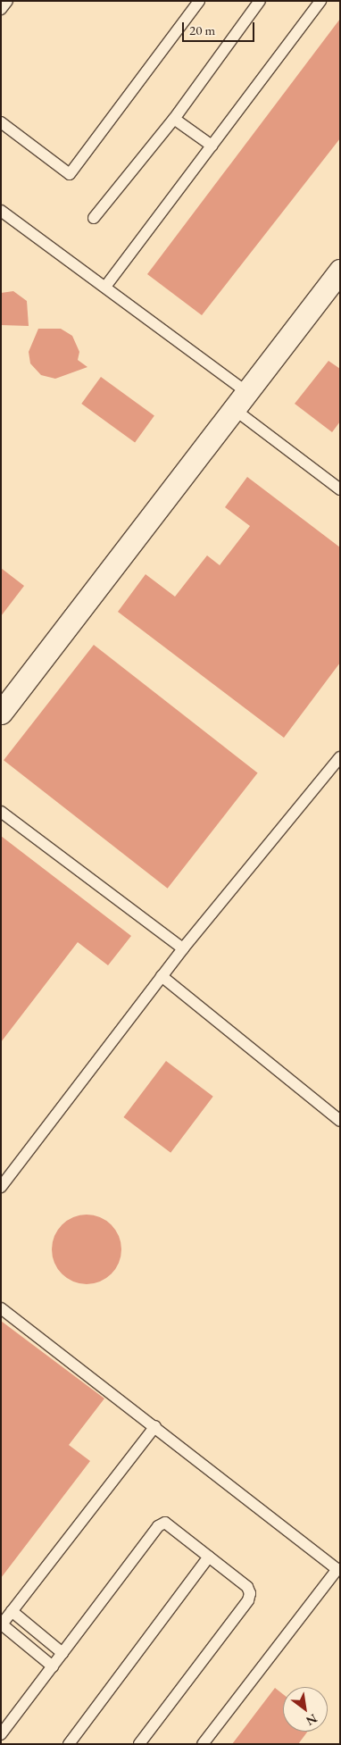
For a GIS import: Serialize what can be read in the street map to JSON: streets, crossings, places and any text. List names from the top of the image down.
{
  "scale_bar": "20 m",
  "north": "bottom right"
}
